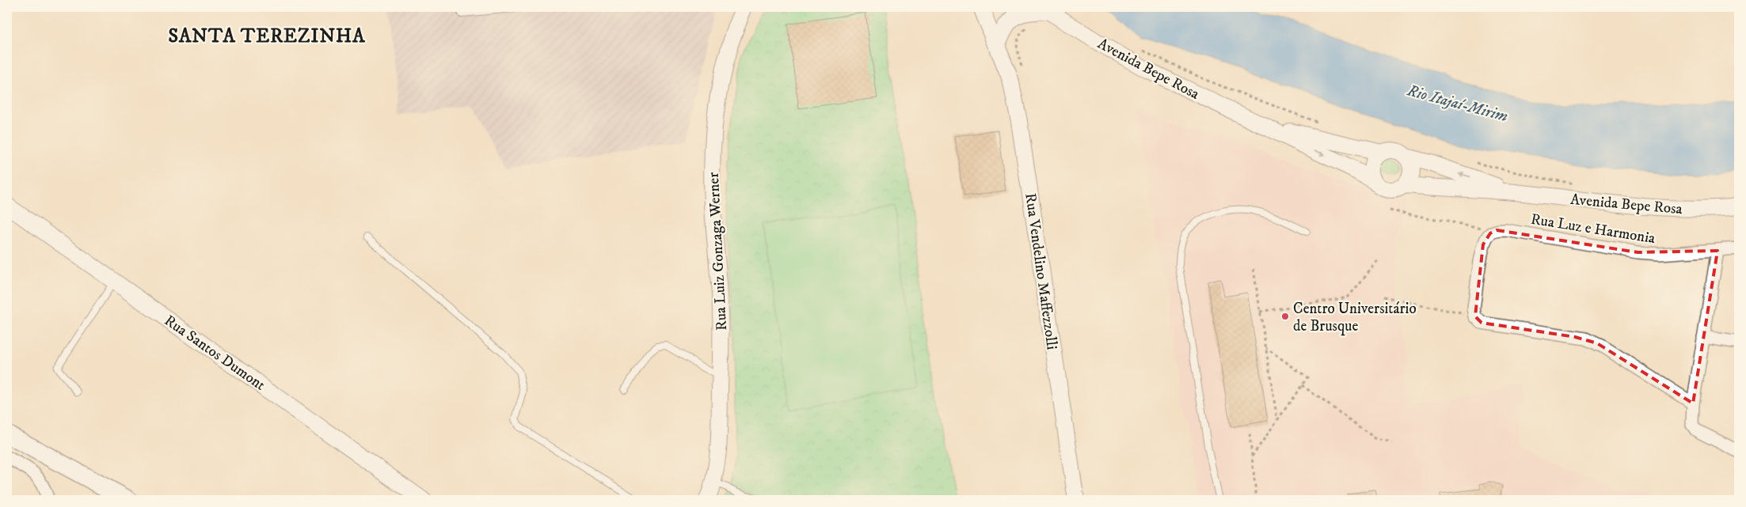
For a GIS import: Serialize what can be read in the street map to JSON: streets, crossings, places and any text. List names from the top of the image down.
{
  "streets": {
    "main road": [
      "Avenida Bepe Rosa",
      "Rua Luiz Gonzaga Werner",
      "Rua Vendelino Maffezzolli",
      "Rua Santos Dumont"
    ],
    "street": ["Rua Luz e Harmonia"]
  },
  "districts": ["SANTA TEREZINHA"],
  "water": ["Rio Itajaí-Mirim"],
  "places": ["Centro Universitário de Brusque"]
}
